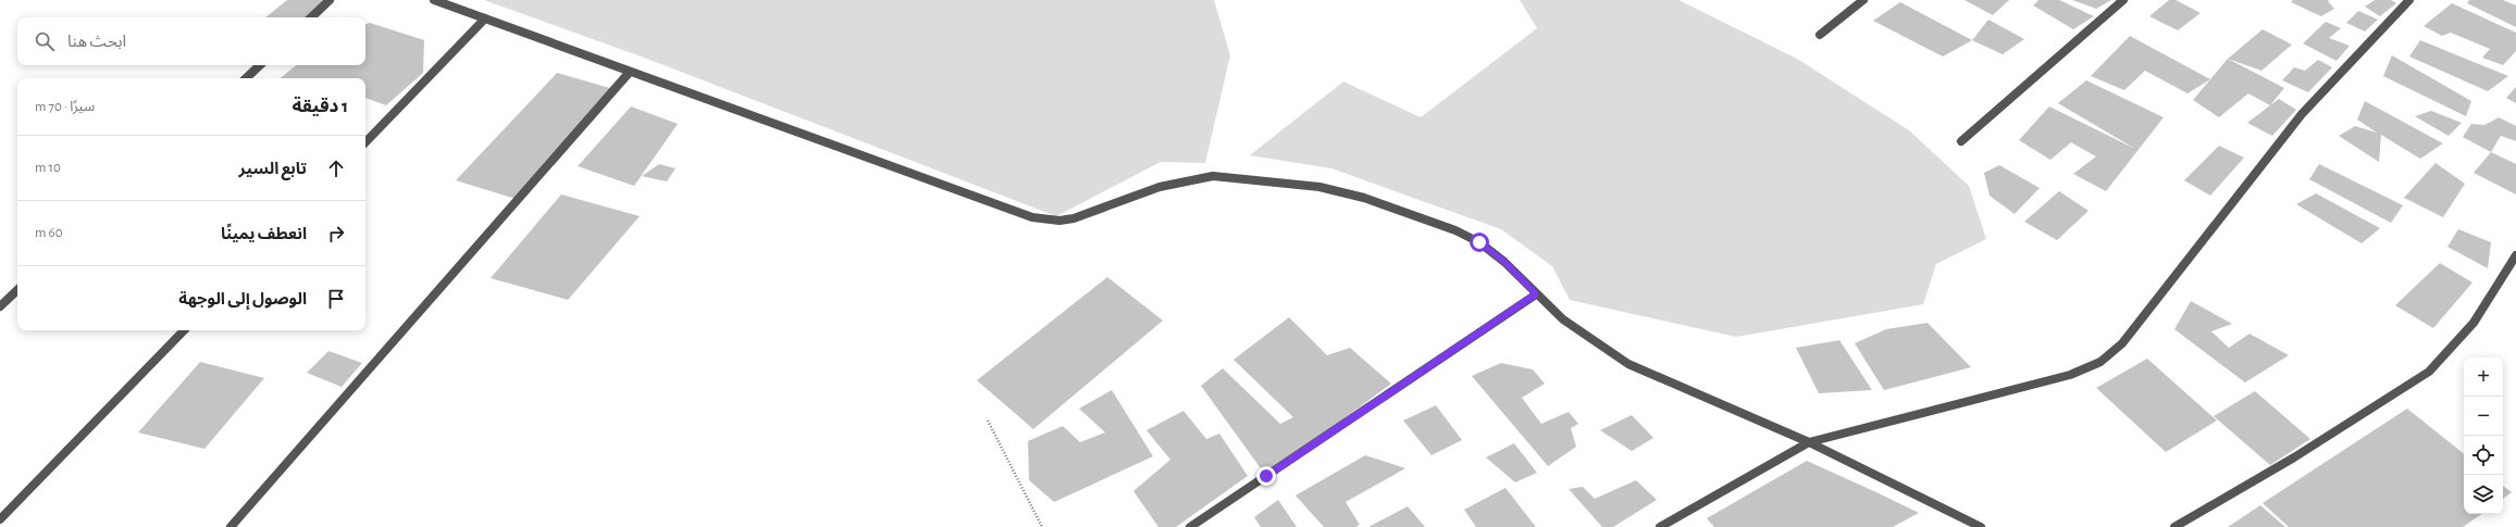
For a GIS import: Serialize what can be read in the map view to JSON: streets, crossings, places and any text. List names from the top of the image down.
{
  "page": {
    "search": "ابحث هنا",
    "heading": ["1 دقيقة", "سيرًا · 70 m"],
    "list": [
      ["تابع السير", "10 m"],
      ["انعطف يمينًا", "60 m"],
      "الوصول إلى الوجهة"
    ],
    "map_buttons": ["+", "−"]
  }
}
